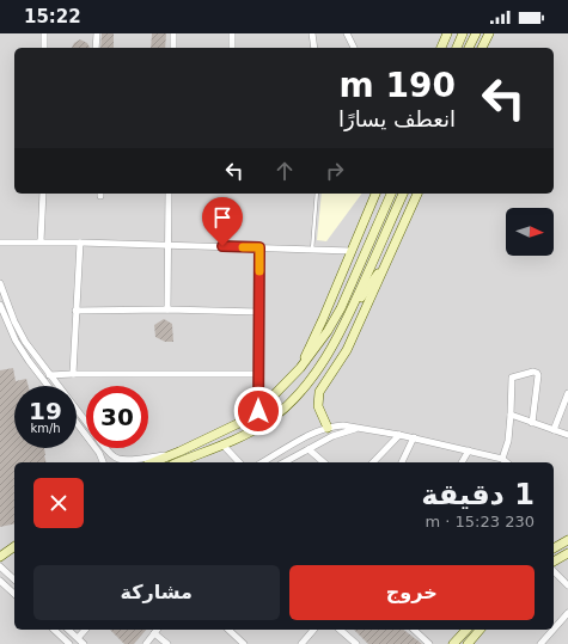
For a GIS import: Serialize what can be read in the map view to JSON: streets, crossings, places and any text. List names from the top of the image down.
{
  "north": "right",
  "page": {
    "status": "15:22",
    "turn": ["190 m", "انعطف يسارًا"],
    "speed": "19 km/h",
    "limit": "30",
    "heading": ["1 دقيقة", "230 m · 15:23"],
    "buttons": ["خروج", "مشاركة"]
  }
}
